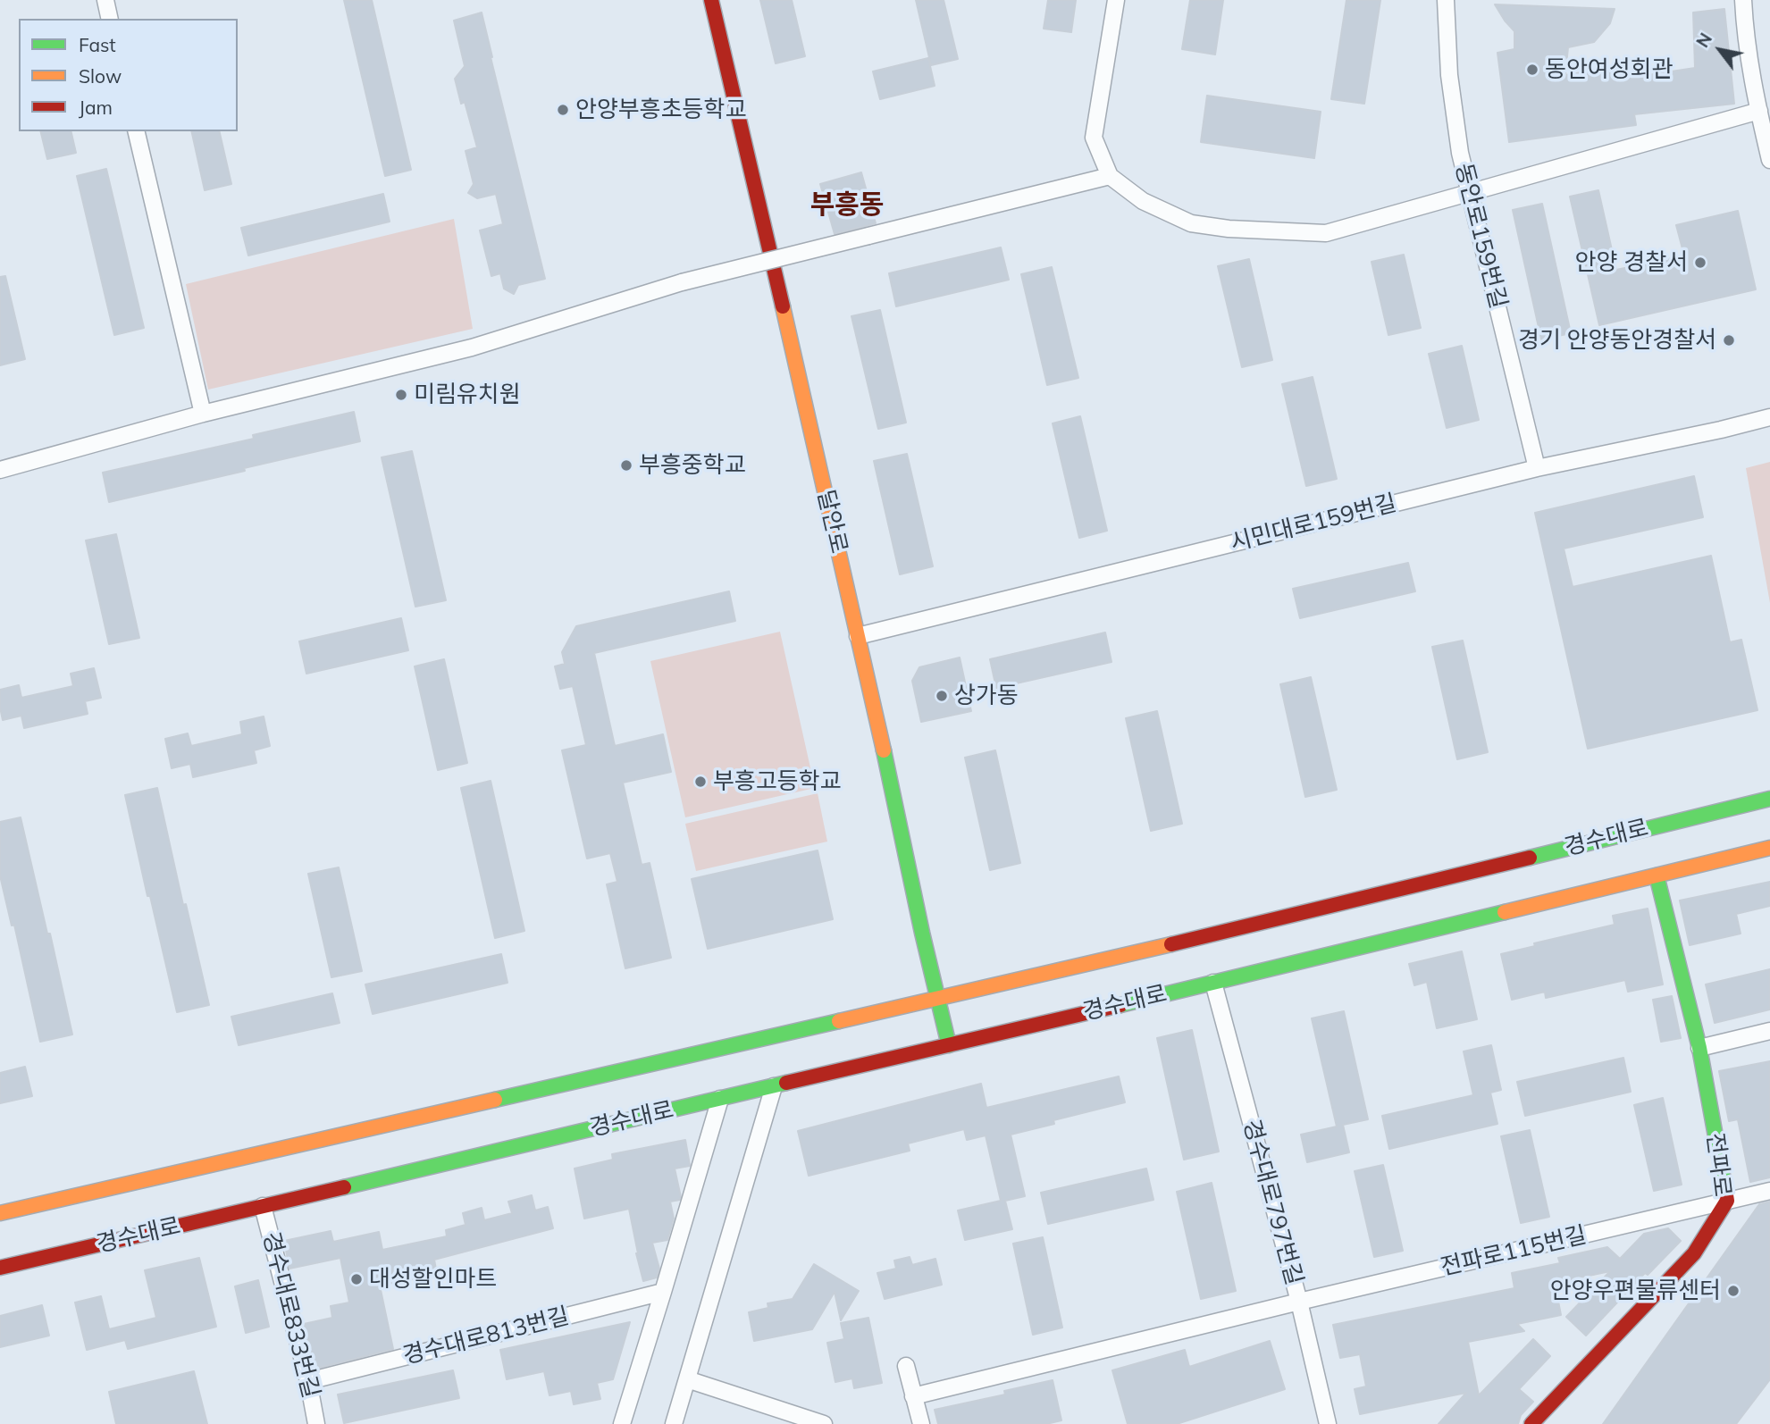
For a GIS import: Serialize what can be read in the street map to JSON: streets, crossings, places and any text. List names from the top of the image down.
{
  "streets": {
    "main road": ["달안로", "경수대로", "전파로"],
    "street": [
      "동안로159번길",
      "시민대로159번길",
      "경수대로797번길",
      "전파로115번길",
      "경수대로833번길",
      "경수대로813번길"
    ]
  },
  "crossings": [
    ["동안로159번길", "시민대로159번길"],
    ["달안로", "시민대로159번길"],
    ["달안로", "경수대로"],
    ["경수대로", "전파로"],
    ["경수대로", "경수대로797번길"],
    ["경수대로", "경수대로833번길"],
    ["전파로", "전파로115번길"],
    ["경수대로797번길", "전파로115번길"],
    ["경수대로833번길", "경수대로813번길"]
  ],
  "districts": ["부흥동"],
  "places": [
    "동안여성회관",
    "안양부흥초등학교",
    "안양 경찰서",
    "경기 안양동안경찰서",
    "미림유치원",
    "부흥중학교",
    "상가동",
    "부흥고등학교",
    "대성할인마트",
    "안양우편물류센터"
  ],
  "legend": ["Fast", "Slow", "Jam"],
  "north": "top left"
}
